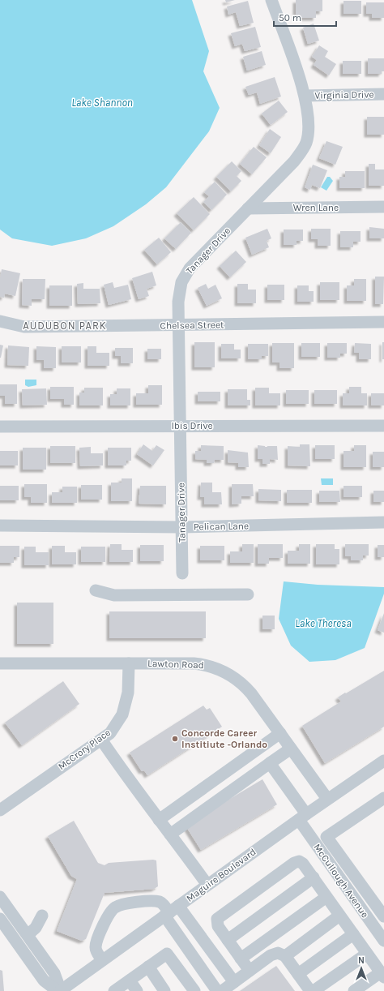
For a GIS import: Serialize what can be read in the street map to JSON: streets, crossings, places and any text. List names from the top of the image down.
{
  "streets": {
    "street": [
      "Virginia Drive",
      "Wren Lane",
      "Tanager Drive",
      "Chelsea Street",
      "Ibis Drive",
      "Pelican Lane",
      "Lawton Road",
      "McCrory Place",
      "Maguire Boulevard",
      "McCullough Avenue"
    ]
  },
  "crossings": [
    ["Virginia Drive", "Tanager Drive"],
    ["Wren Lane", "Tanager Drive"],
    ["Tanager Drive", "Chelsea Street"],
    ["Tanager Drive", "Ibis Drive"],
    ["Tanager Drive", "Pelican Lane"],
    ["Lawton Road", "McCrory Place"],
    ["Lawton Road", "Maguire Boulevard"],
    ["Maguire Boulevard", "McCullough Avenue"]
  ],
  "districts": ["AUDUBON PARK"],
  "water": ["Lake Shannon", "Lake Theresa"],
  "places": ["Concorde Career Institiute -Orlando"],
  "scale_bar": "50 m",
  "north": "top"
}
